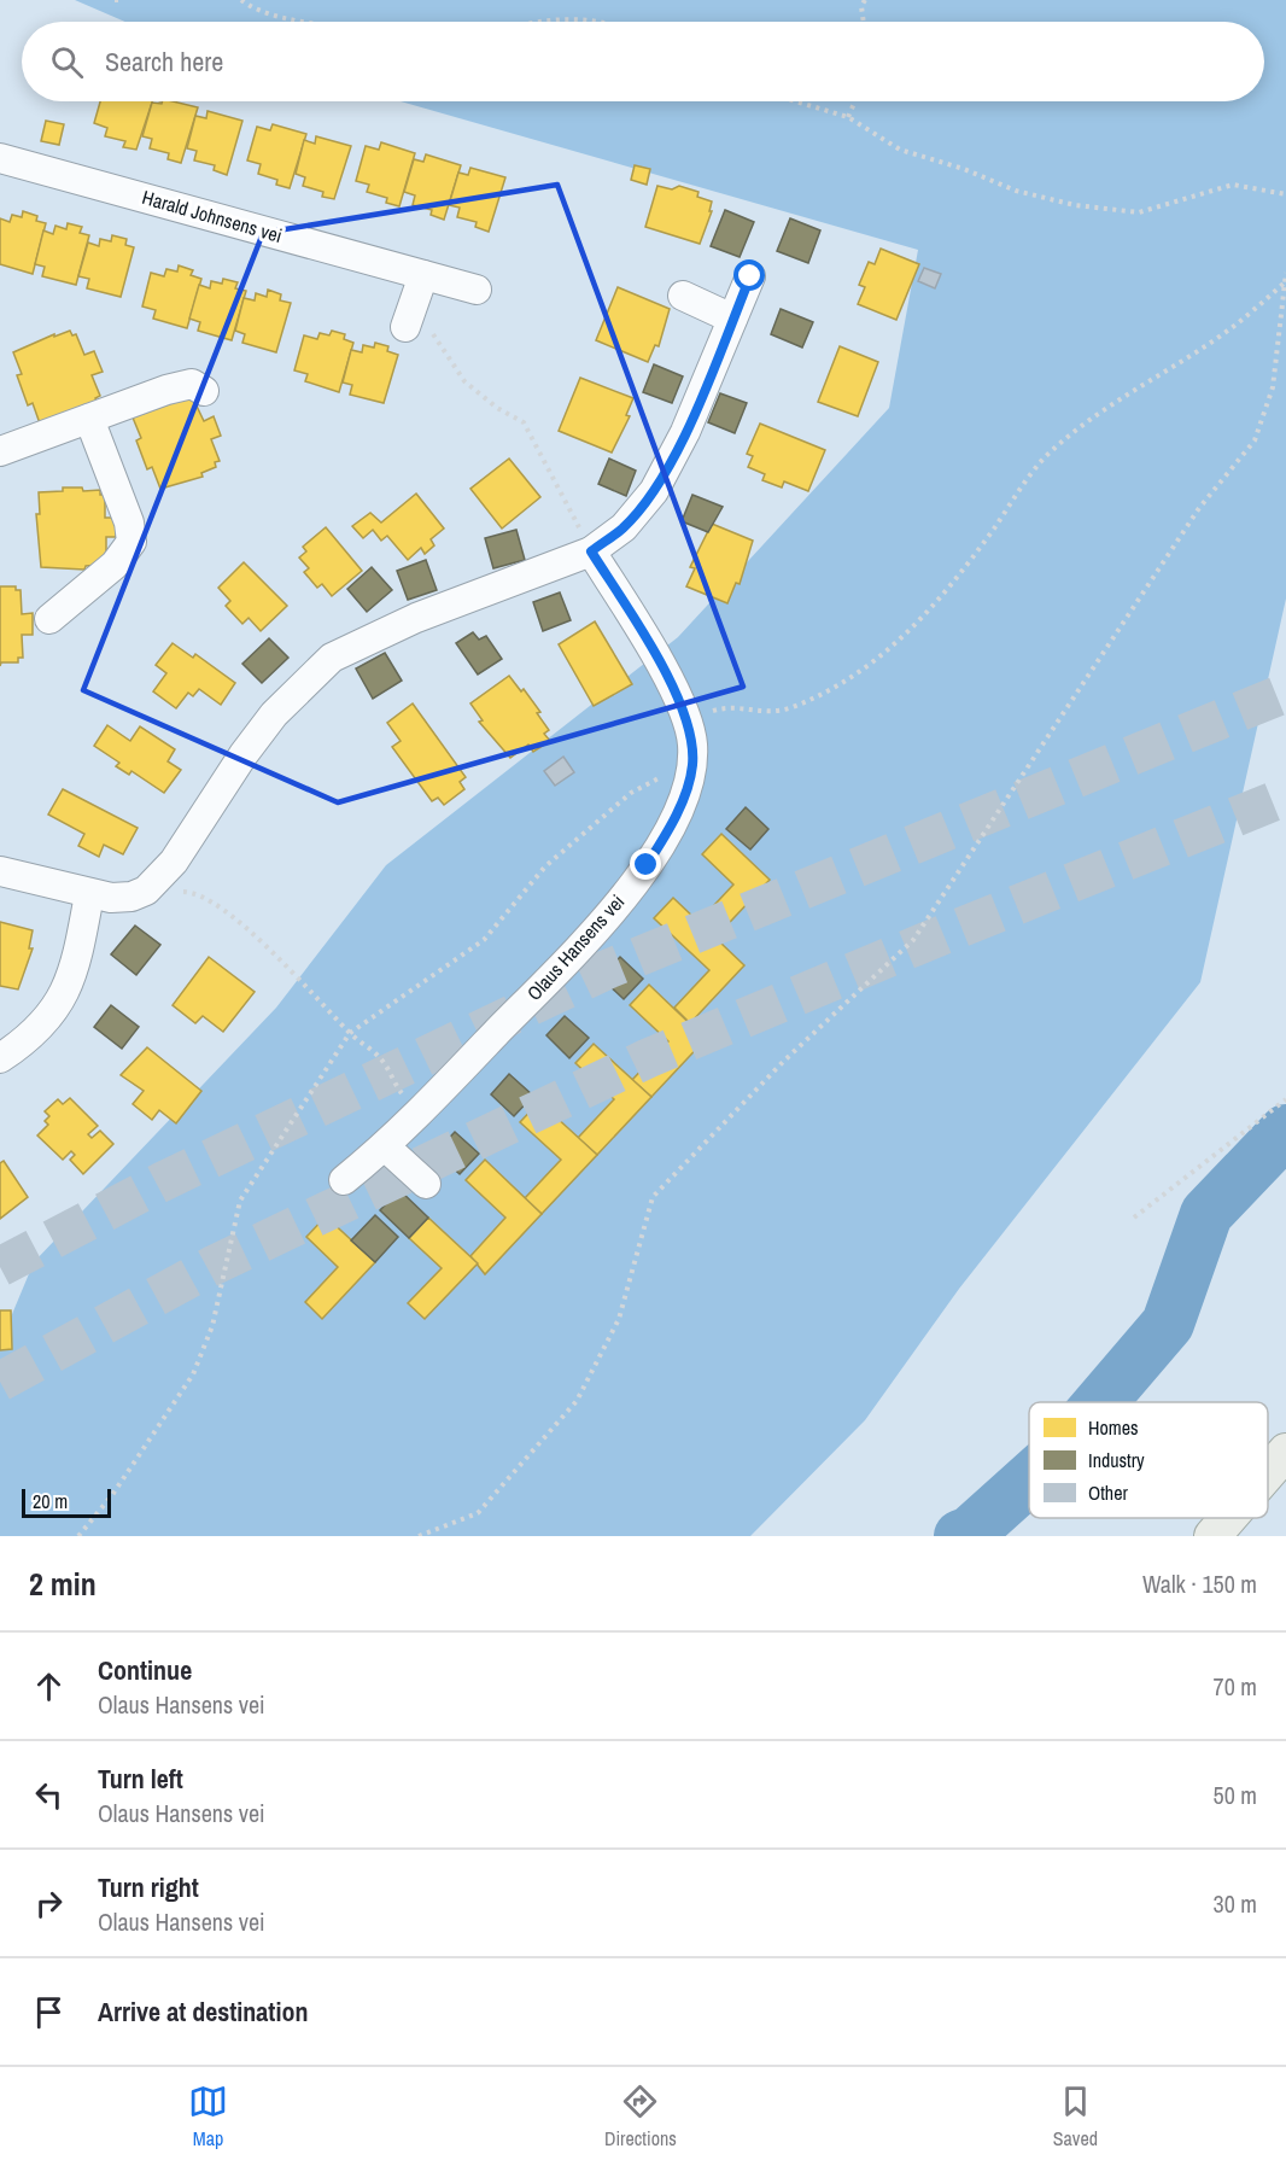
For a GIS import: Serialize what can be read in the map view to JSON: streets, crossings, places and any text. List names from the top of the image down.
{
  "streets": {
    "street": ["Harald Johnsens vei", "Olaus Hansens vei"]
  },
  "legend": ["Homes", "Industry", "Other"],
  "scale_bar": "20 m",
  "page": {
    "search": "Search here",
    "scale": "20 m",
    "heading": ["2 min", "Walk · 150 m"],
    "list": [
      ["Continue", "Olaus Hansens vei", "70 m"],
      ["Turn left", "Olaus Hansens vei", "50 m"],
      ["Turn right", "Olaus Hansens vei", "30 m"],
      "Arrive at destination"
    ],
    "nav": ["Map", "Directions", "Saved"]
  }
}
